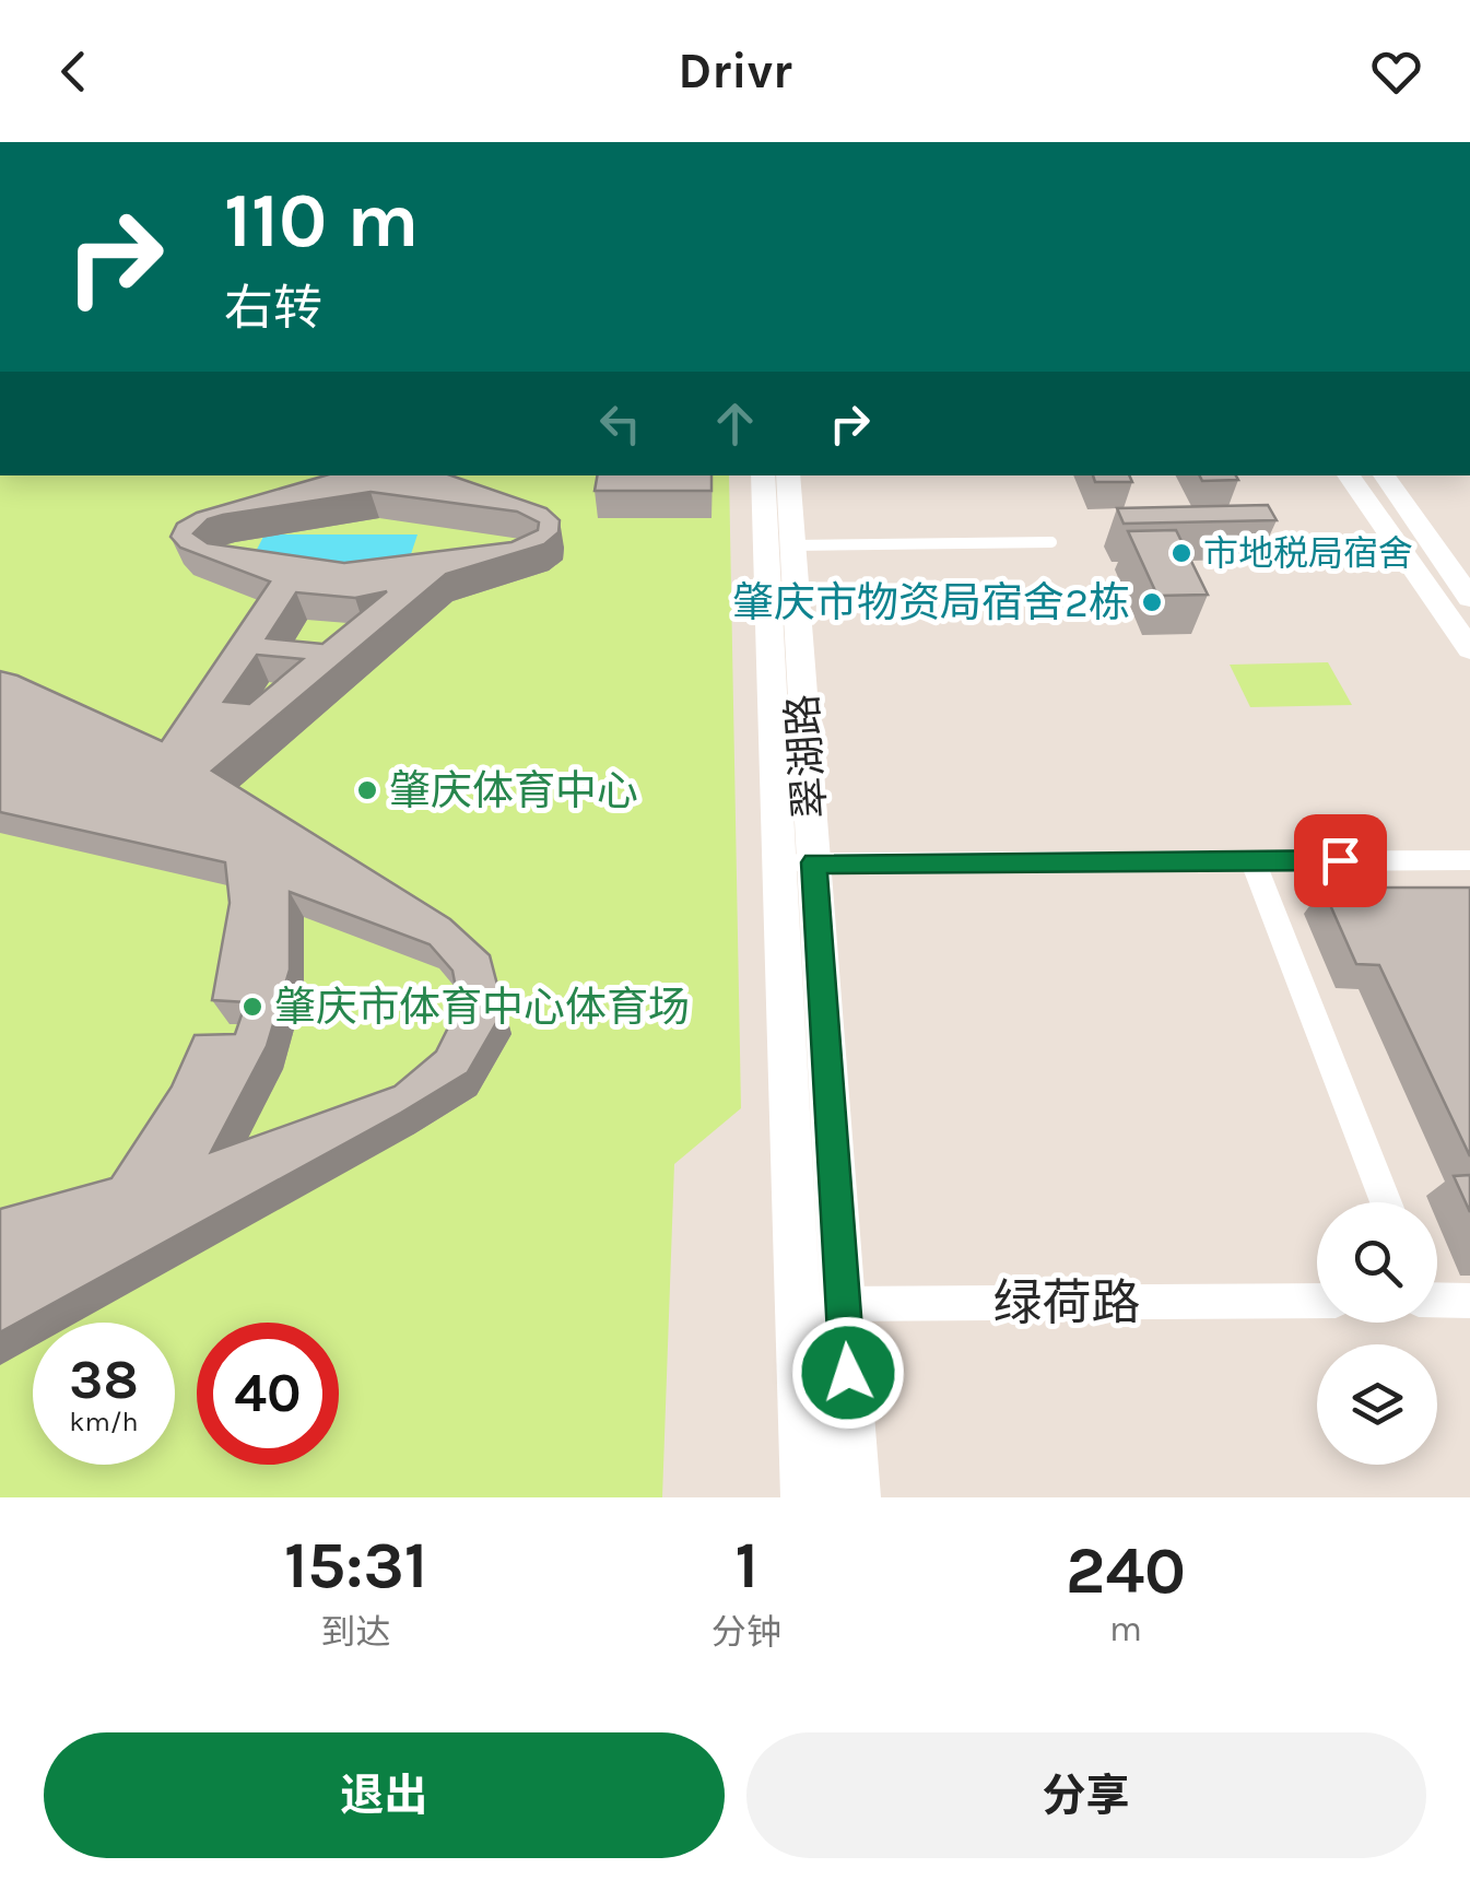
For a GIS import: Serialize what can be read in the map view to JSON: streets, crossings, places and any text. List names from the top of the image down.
{
  "streets": {
    "street": ["翠湖路", "绿荷路"]
  },
  "crossings": [
    ["翠湖路", "绿荷路"]
  ],
  "places": [
    "市地税局宿舍",
    "肇庆市物资局宿舍2栋",
    "肇庆体育中心",
    "肇庆市体育中心体育场"
  ],
  "page": {
    "header": "Drivr",
    "turn": ["110 m", "右转"],
    "speed": "38 km/h",
    "limit": "40",
    "eta": [
      "15:31",
      "到达",
      "1",
      "分钟",
      "240",
      "m"
    ],
    "buttons": ["退出", "分享"]
  }
}
